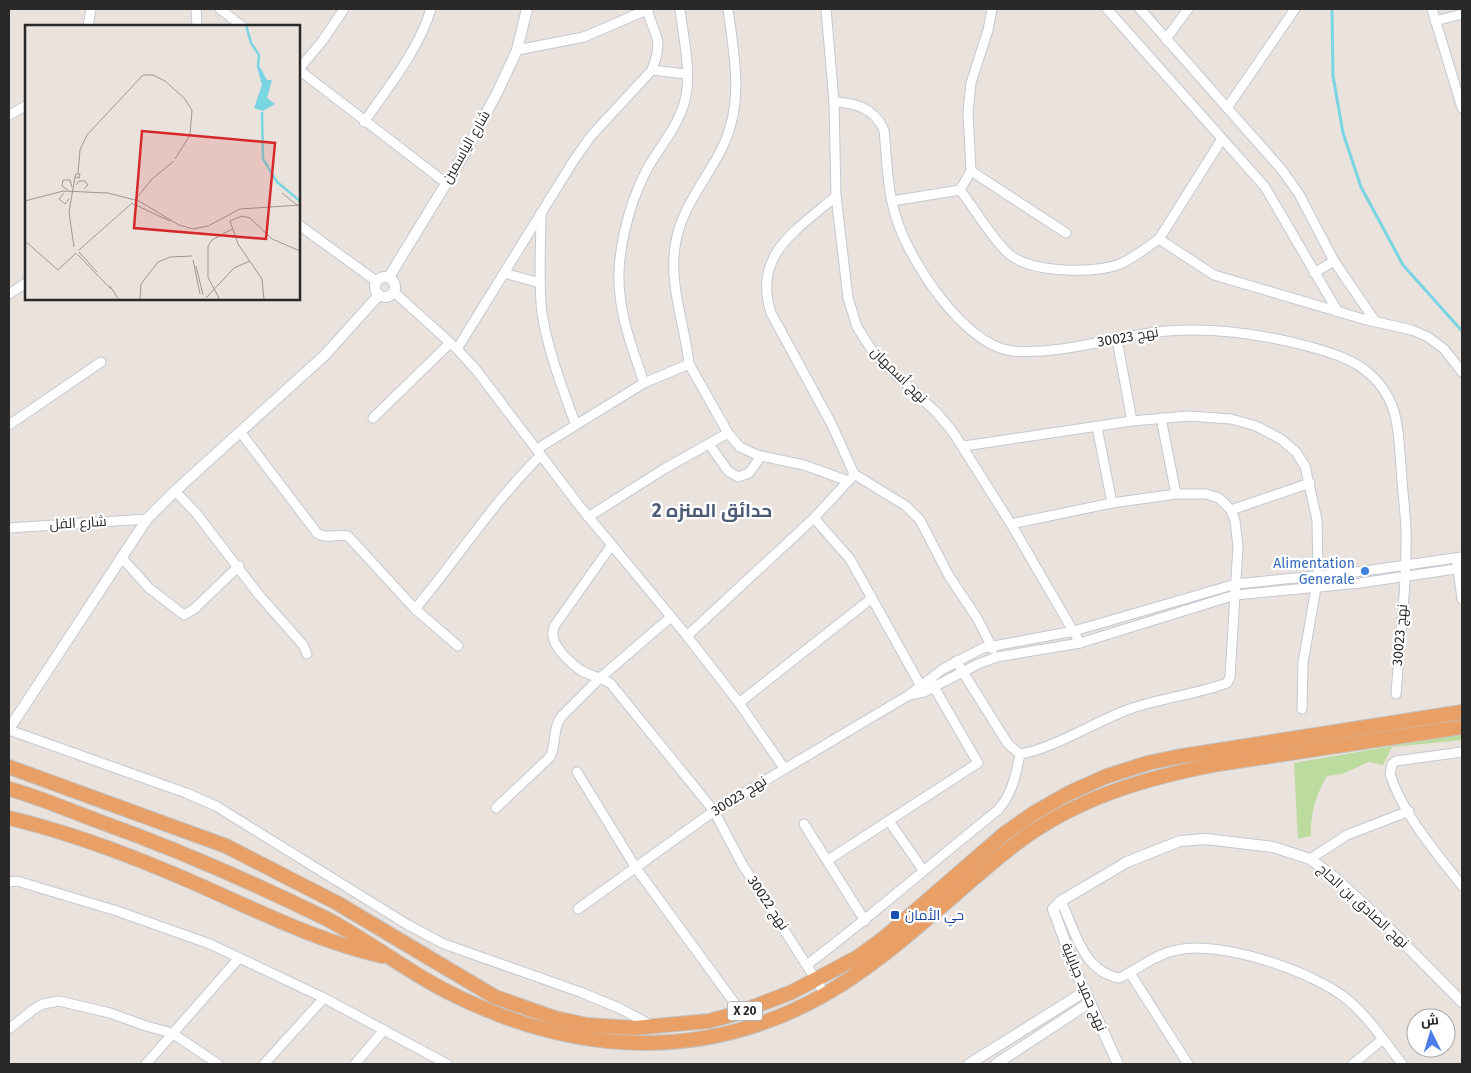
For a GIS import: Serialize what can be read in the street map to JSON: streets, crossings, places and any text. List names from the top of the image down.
{
  "streets": {
    "highway": ["X 20"],
    "street": [
      "شارع الياسمين",
      "نهج 30023",
      "نهج أسمهان",
      "شارع الفل",
      "نهج 30022",
      "نهج الصادق بن الحاج",
      "نهج حميد جبايلية"
    ]
  },
  "crossings": [
    ["نهج 30023", "نهج أسمهان"],
    ["نهج 30023", "نهج 30022"],
    ["نهج 30022", "X 20"],
    ["نهج الصادق بن الحاج", "نهج حميد جبايلية"]
  ],
  "districts": ["حدائق المنزه 2"],
  "places": {
    "other": ["Alimentation Generale"],
    "transit": ["حي الأمان"]
  },
  "north": "top"
}
